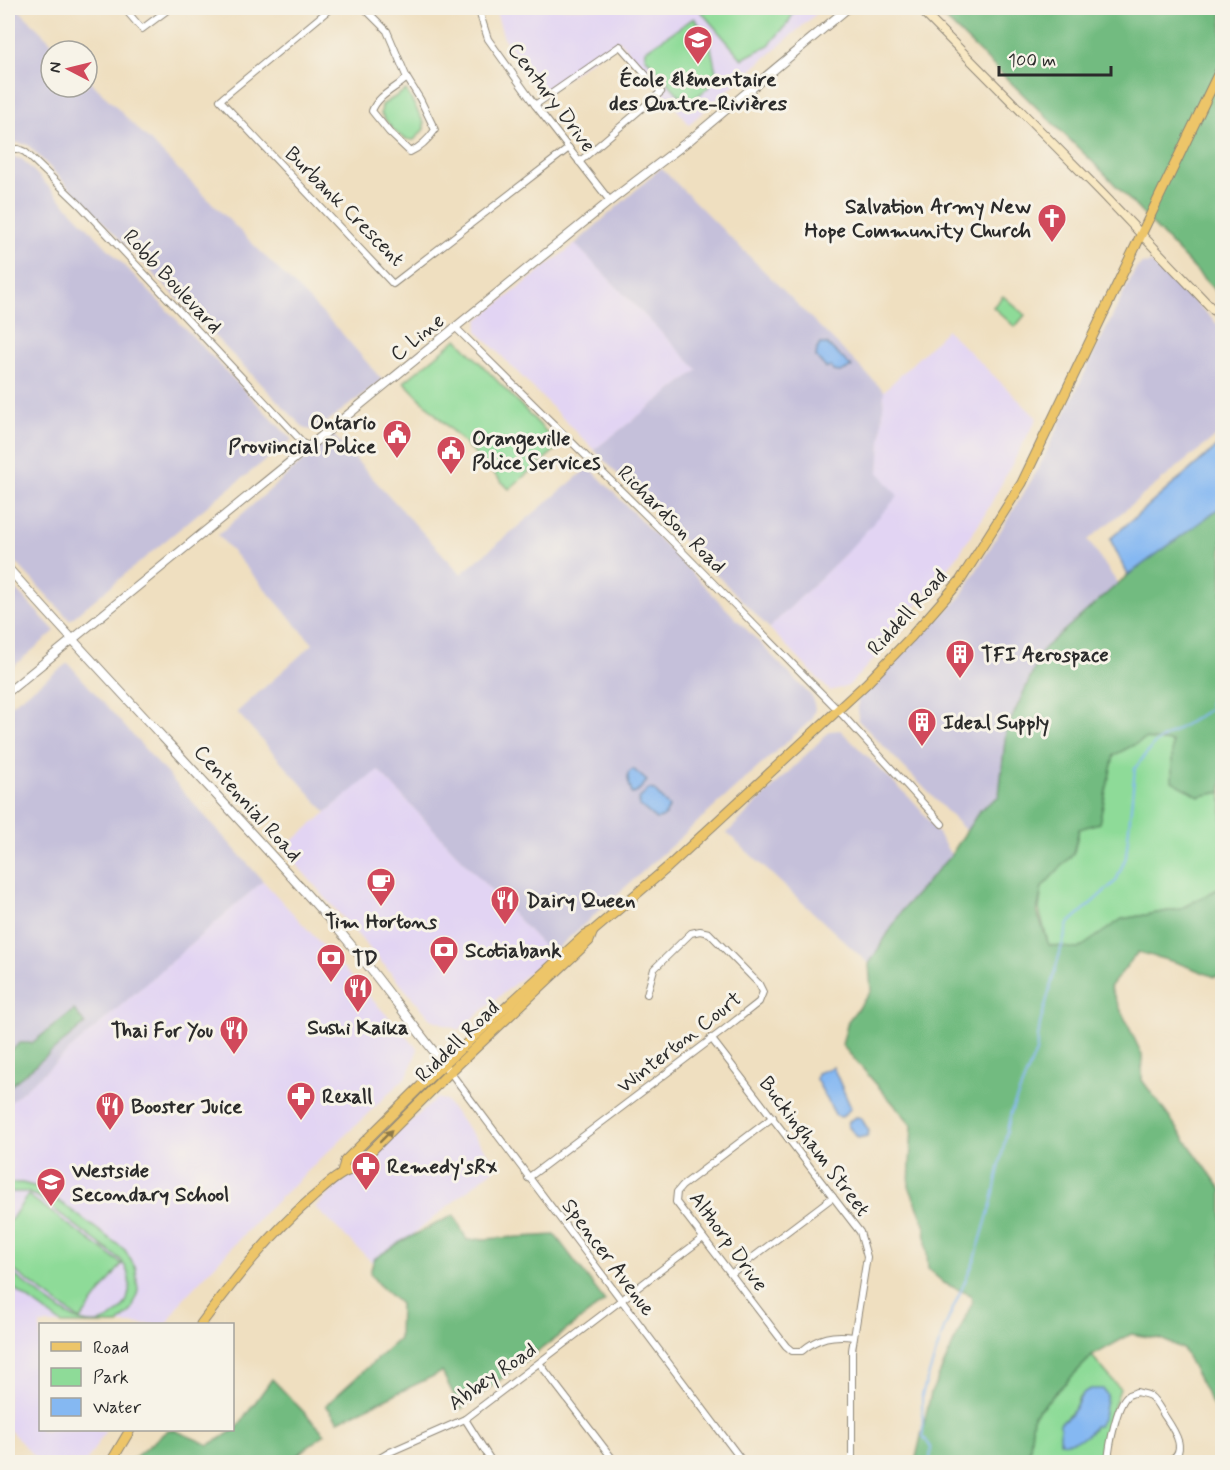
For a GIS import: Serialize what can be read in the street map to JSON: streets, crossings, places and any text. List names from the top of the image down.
{
  "streets": {
    "main road": ["Riddell Road"],
    "street": [
      "Century Drive",
      "Burbank Crescent",
      "Robb Boulevard",
      "C Line",
      "Richardson Road",
      "Centennial Road",
      "Winterton Court",
      "Buckingham Street",
      "Althorp Drive",
      "Spencer Avenue",
      "Abbey Road"
    ]
  },
  "crossings": [
    ["Century Drive", "Burbank Crescent"],
    ["Century Drive", "C Line"],
    ["Robb Boulevard", "C Line"],
    ["C Line", "Richardson Road"],
    ["C Line", "Centennial Road"],
    ["Richardson Road", "Riddell Road"],
    ["Riddell Road", "Centennial Road"],
    ["Riddell Road", "Spencer Avenue"],
    ["Centennial Road", "Spencer Avenue"],
    ["Winterton Court", "Buckingham Street"],
    ["Winterton Court", "Spencer Avenue"],
    ["Buckingham Street", "Althorp Drive"],
    ["Althorp Drive", "Abbey Road"],
    ["Spencer Avenue", "Abbey Road"]
  ],
  "places": {
    "school or university": ["École élémentaire des Quatre-Rivières", "Westside Secondary School"],
    "church": ["Salvation Army New Hope Community Church"],
    "public building": ["Ontario Proviincial Police", "Orangeville Police Services"],
    "building": ["TFI Aerospace", "Ideal Supply"],
    "cafe": ["Tim Hortons"],
    "restaurant": [
      "Dairy Queen",
      "Sushi Kaika",
      "Thai For You",
      "Booster Juice"
    ],
    "bank": ["Scotiabank", "TD"],
    "pharmacy": ["Rexall", "Remedy'sRx"]
  },
  "legend": ["Road", "Park", "Water"],
  "scale_bar": "100 m",
  "north": "left"
}
